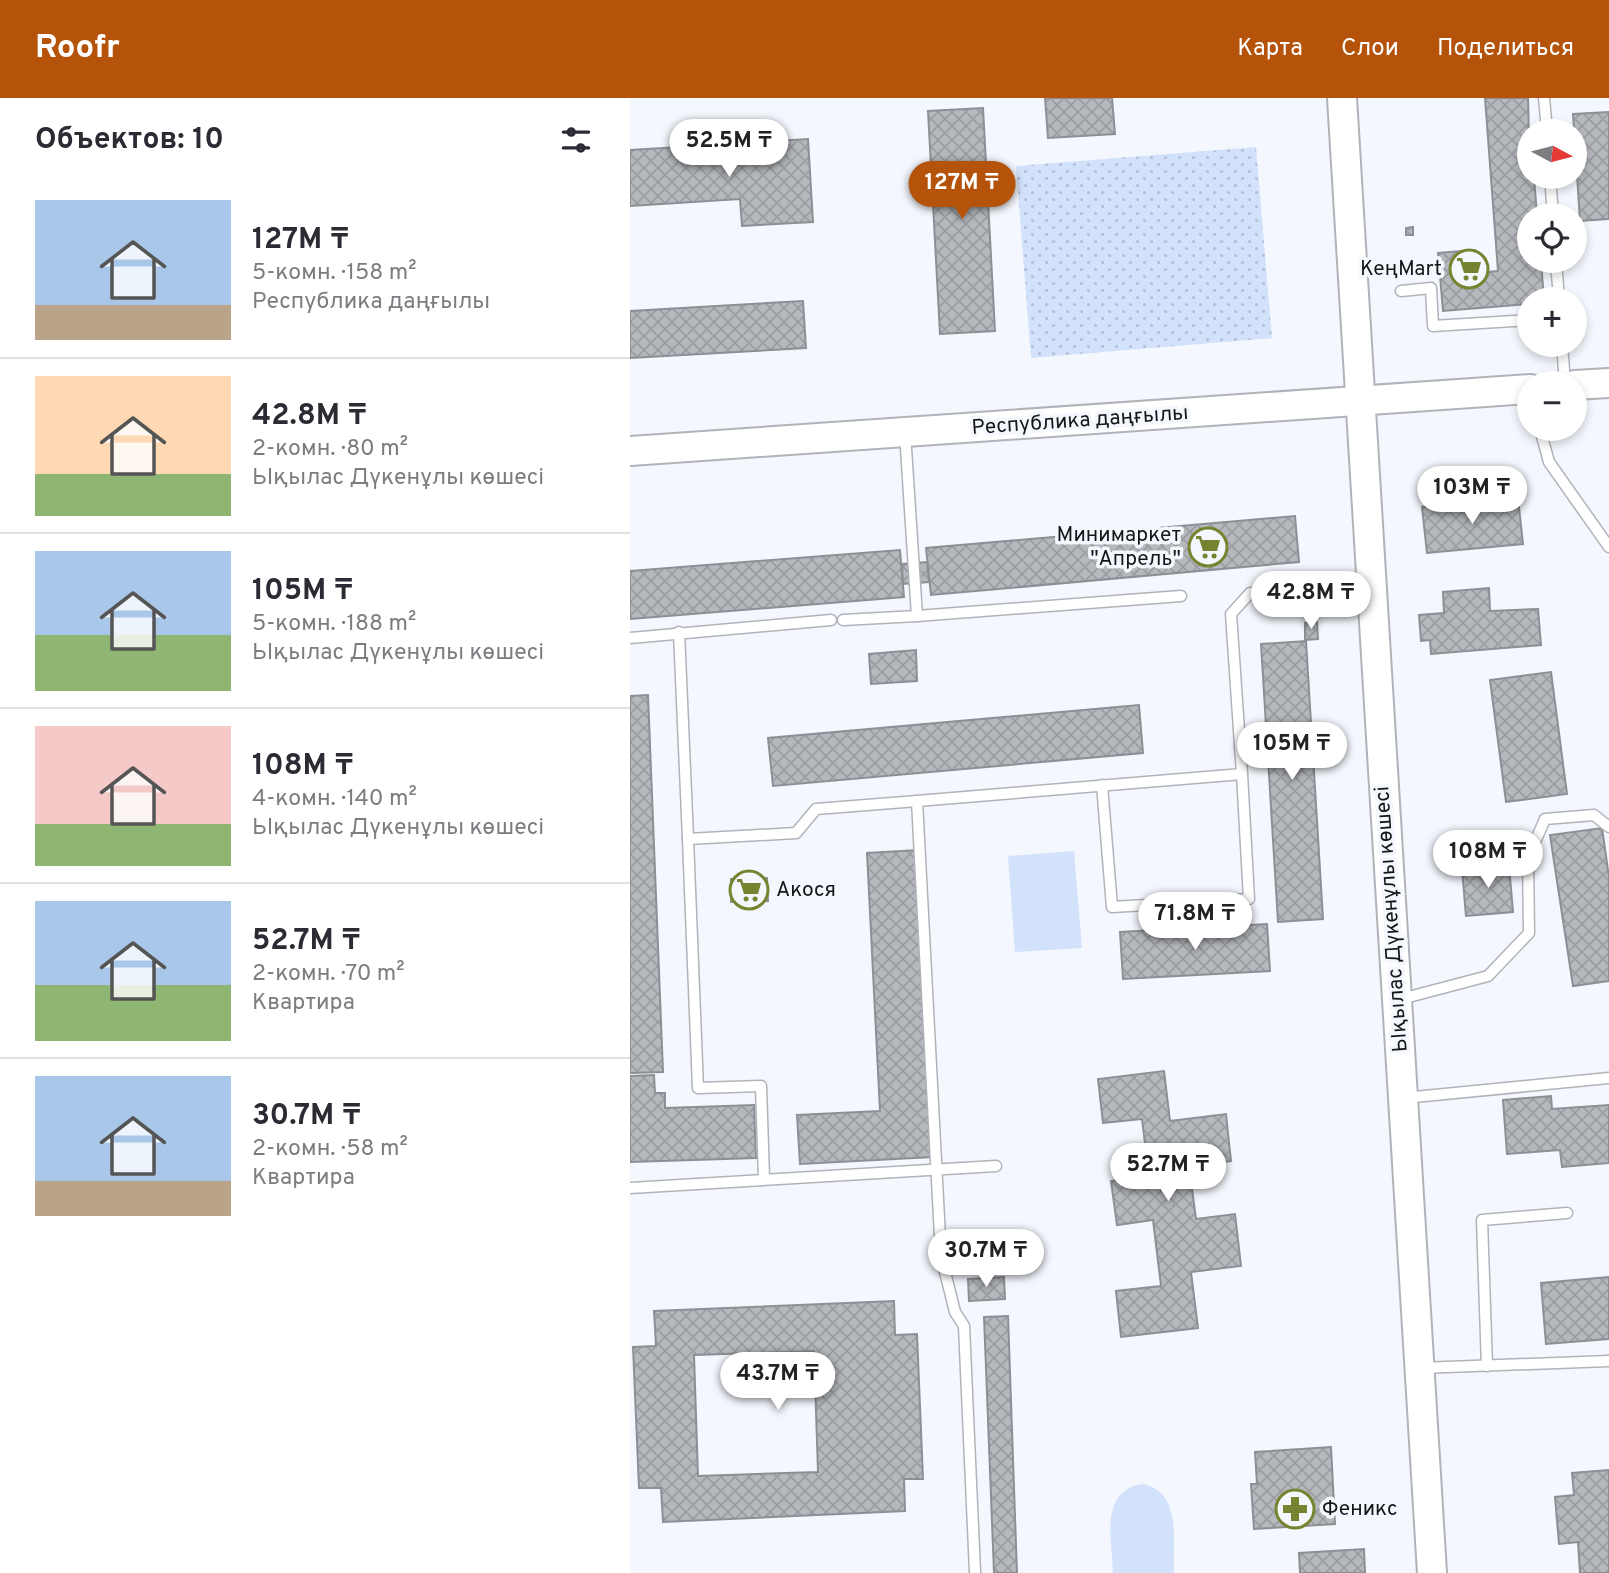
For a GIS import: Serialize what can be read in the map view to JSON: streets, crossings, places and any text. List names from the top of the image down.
{
  "streets": {
    "street": ["Республика даңғылы", "Ықылас Дүкенұлы көшесі"]
  },
  "crossings": [
    ["Республика даңғылы", "Ықылас Дүкенұлы көшесі"]
  ],
  "places": {
    "supermarket": ["КеңMart", "Минимаркет \"Апрель\"", "Акося"],
    "pharmacy": ["Феникс"]
  },
  "north": "right",
  "page": {
    "header": "Roofr",
    "nav": ["Карта", "Слои", "Поделиться"],
    "heading": "Объектов: 10",
    "map_buttons": ["+", "−"],
    "price": [
      "52.5M ₸",
      "127M ₸",
      "103M ₸",
      "42.8M ₸",
      "105M ₸",
      "108M ₸",
      "71.8M ₸",
      "52.7M ₸",
      "30.7M ₸",
      "43.7M ₸"
    ],
    "list": [
      {
        "name": "127M ₸",
        "note": "5-комн. · 158 m² · Республика даңғылы"
      },
      {
        "name": "42.8M ₸",
        "note": "2-комн. · 80 m² · Ықылас Дүкенұлы көшесі"
      },
      {
        "name": "105M ₸",
        "note": "5-комн. · 188 m² · Ықылас Дүкенұлы көшесі"
      },
      {
        "name": "108M ₸",
        "note": "4-комн. · 140 m² · Ықылас Дүкенұлы көшесі"
      },
      {
        "name": "52.7M ₸",
        "note": "2-комн. · 70 m² · Квартира"
      },
      {
        "name": "30.7M ₸",
        "note": "2-комн. · 58 m² · Квартира"
      }
    ]
  }
}
